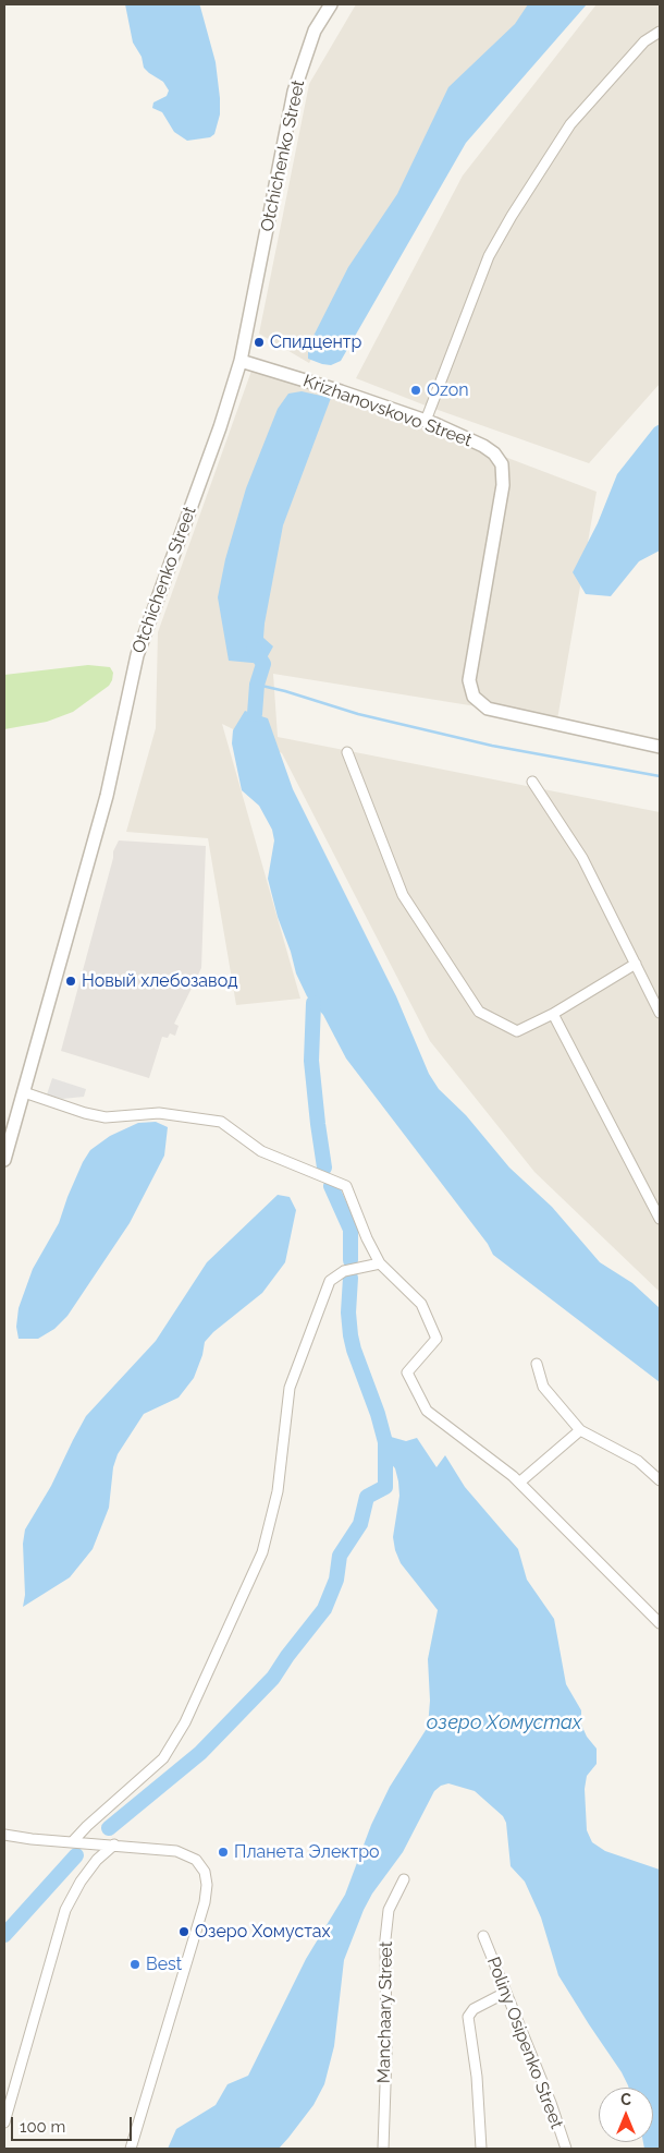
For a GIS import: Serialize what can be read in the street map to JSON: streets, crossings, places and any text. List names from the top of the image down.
{
  "streets": {
    "street": [
      "Otchichenko Street",
      "Krizhanovskovo Street",
      "Manchaary Street",
      "Poliny Osipenko Street"
    ]
  },
  "crossings": [
    ["Otchichenko Street", "Krizhanovskovo Street"]
  ],
  "water": ["озеро Хомустах"],
  "places": [
    "Спидцентр",
    "Ozon",
    "Новый хлебозавод",
    "Планета Электро",
    "Озеро Хомустах",
    "Best"
  ],
  "scale_bar": "100 m",
  "north": "top"
}
